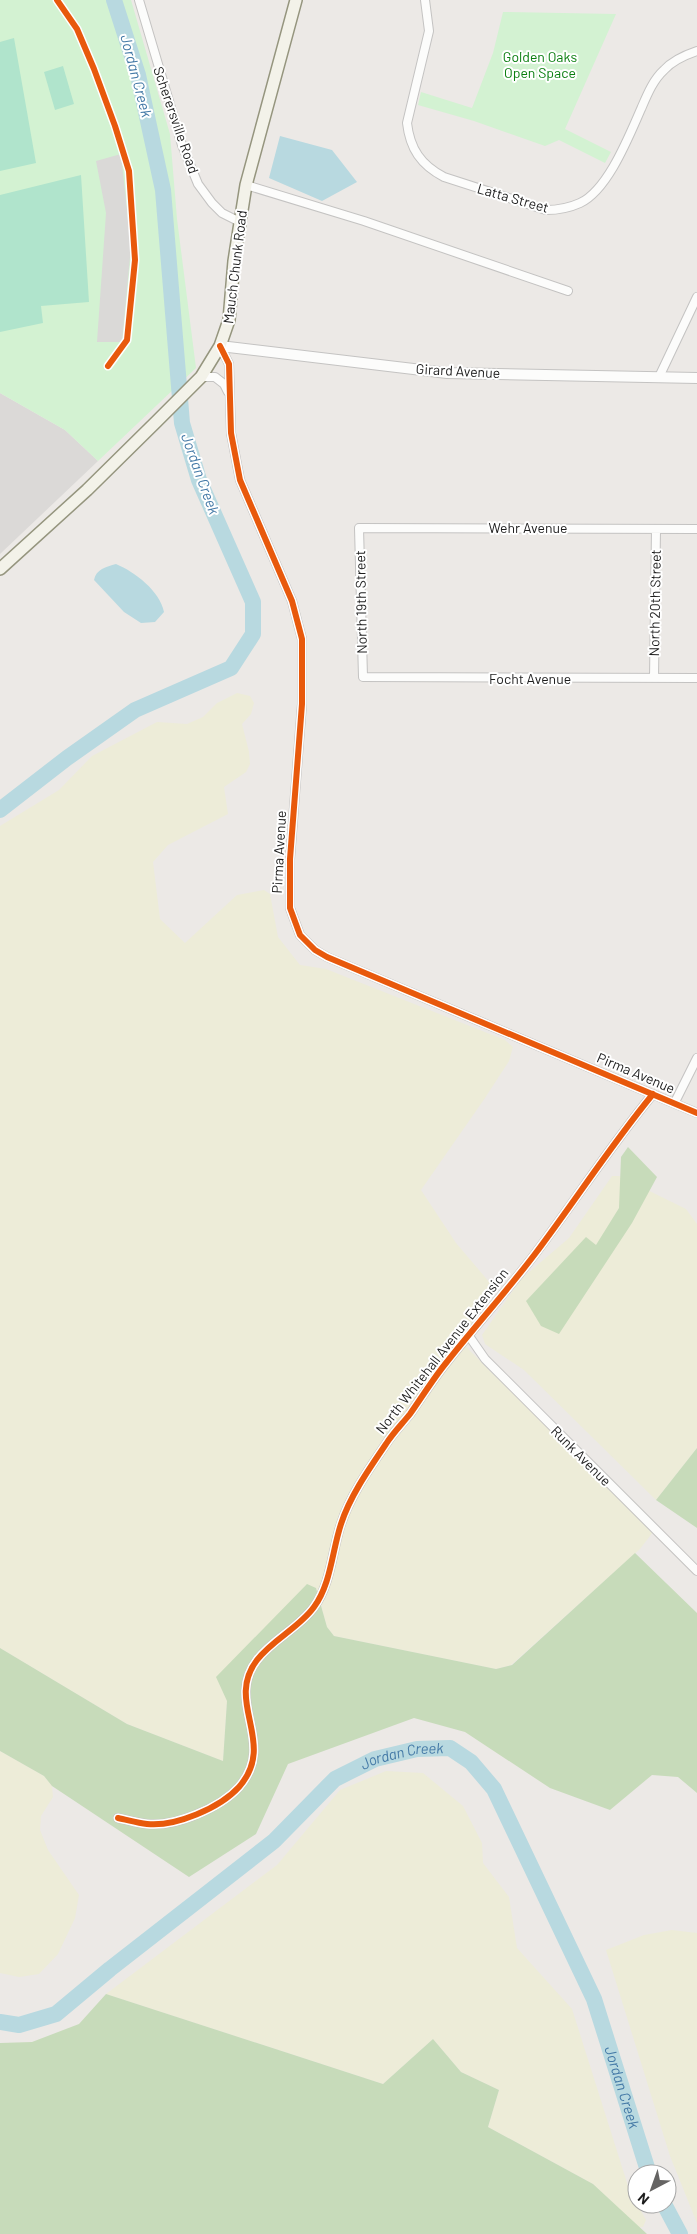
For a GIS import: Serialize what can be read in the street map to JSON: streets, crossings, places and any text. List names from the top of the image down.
{
  "streets": {
    "main road": ["Mauch Chunk Road"],
    "street": [
      "Scherersville Road",
      "Latta Street",
      "Girard Avenue",
      "Wehr Avenue",
      "North 19th Street",
      "North 20th Street",
      "Focht Avenue",
      "Pirma Avenue",
      "North Whitehall Avenue Extension",
      "Runk Avenue"
    ]
  },
  "crossings": [
    ["Scherersville Road", "Mauch Chunk Road"],
    ["Mauch Chunk Road", "Girard Avenue"],
    ["Mauch Chunk Road", "Pirma Avenue"],
    ["Girard Avenue", "Pirma Avenue"],
    ["Wehr Avenue", "North 19th Street"],
    ["Wehr Avenue", "North 20th Street"],
    ["North 19th Street", "Focht Avenue"],
    ["North 20th Street", "Focht Avenue"],
    ["Pirma Avenue", "North Whitehall Avenue Extension"],
    ["North Whitehall Avenue Extension", "Runk Avenue"]
  ],
  "water": ["Jordan Creek"],
  "parks": ["Golden Oaks Open Space"],
  "north": "bottom left"
}
